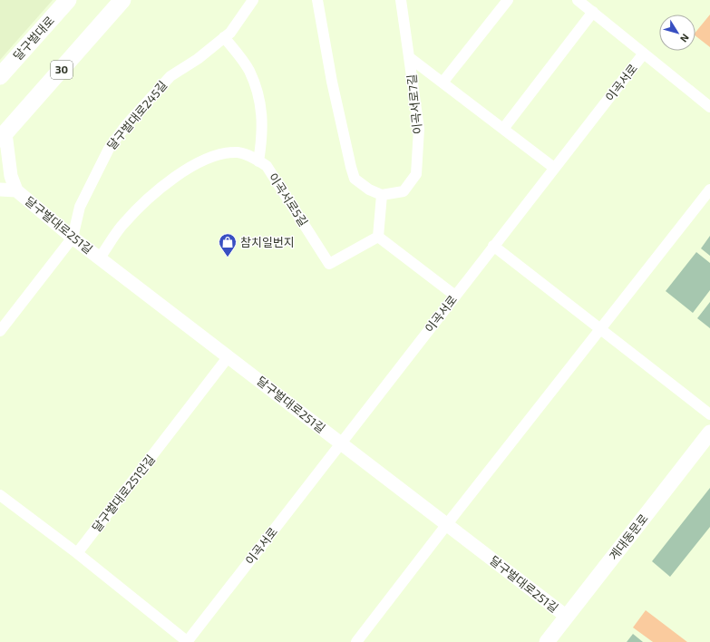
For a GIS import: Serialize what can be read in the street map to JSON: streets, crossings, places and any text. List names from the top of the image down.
{
  "streets": {
    "main road": ["달구벌대로", "30", "계대동문로"],
    "street": [
      "이곡서로",
      "이곡서로7길",
      "달구벌대로245길",
      "이곡서로5길",
      "달구벌대로251길",
      "달구벌대로251안길"
    ]
  },
  "crossings": [
    ["이곡서로", "이곡서로7길"],
    ["이곡서로", "달구벌대로251길"],
    ["달구벌대로245길", "달구벌대로251길"],
    ["이곡서로5길", "달구벌대로251길"],
    ["달구벌대로251길", "달구벌대로251안길"],
    ["달구벌대로251길", "계대동문로"]
  ],
  "places": {
    "shop": ["참치일번지"]
  },
  "north": "bottom right"
}
